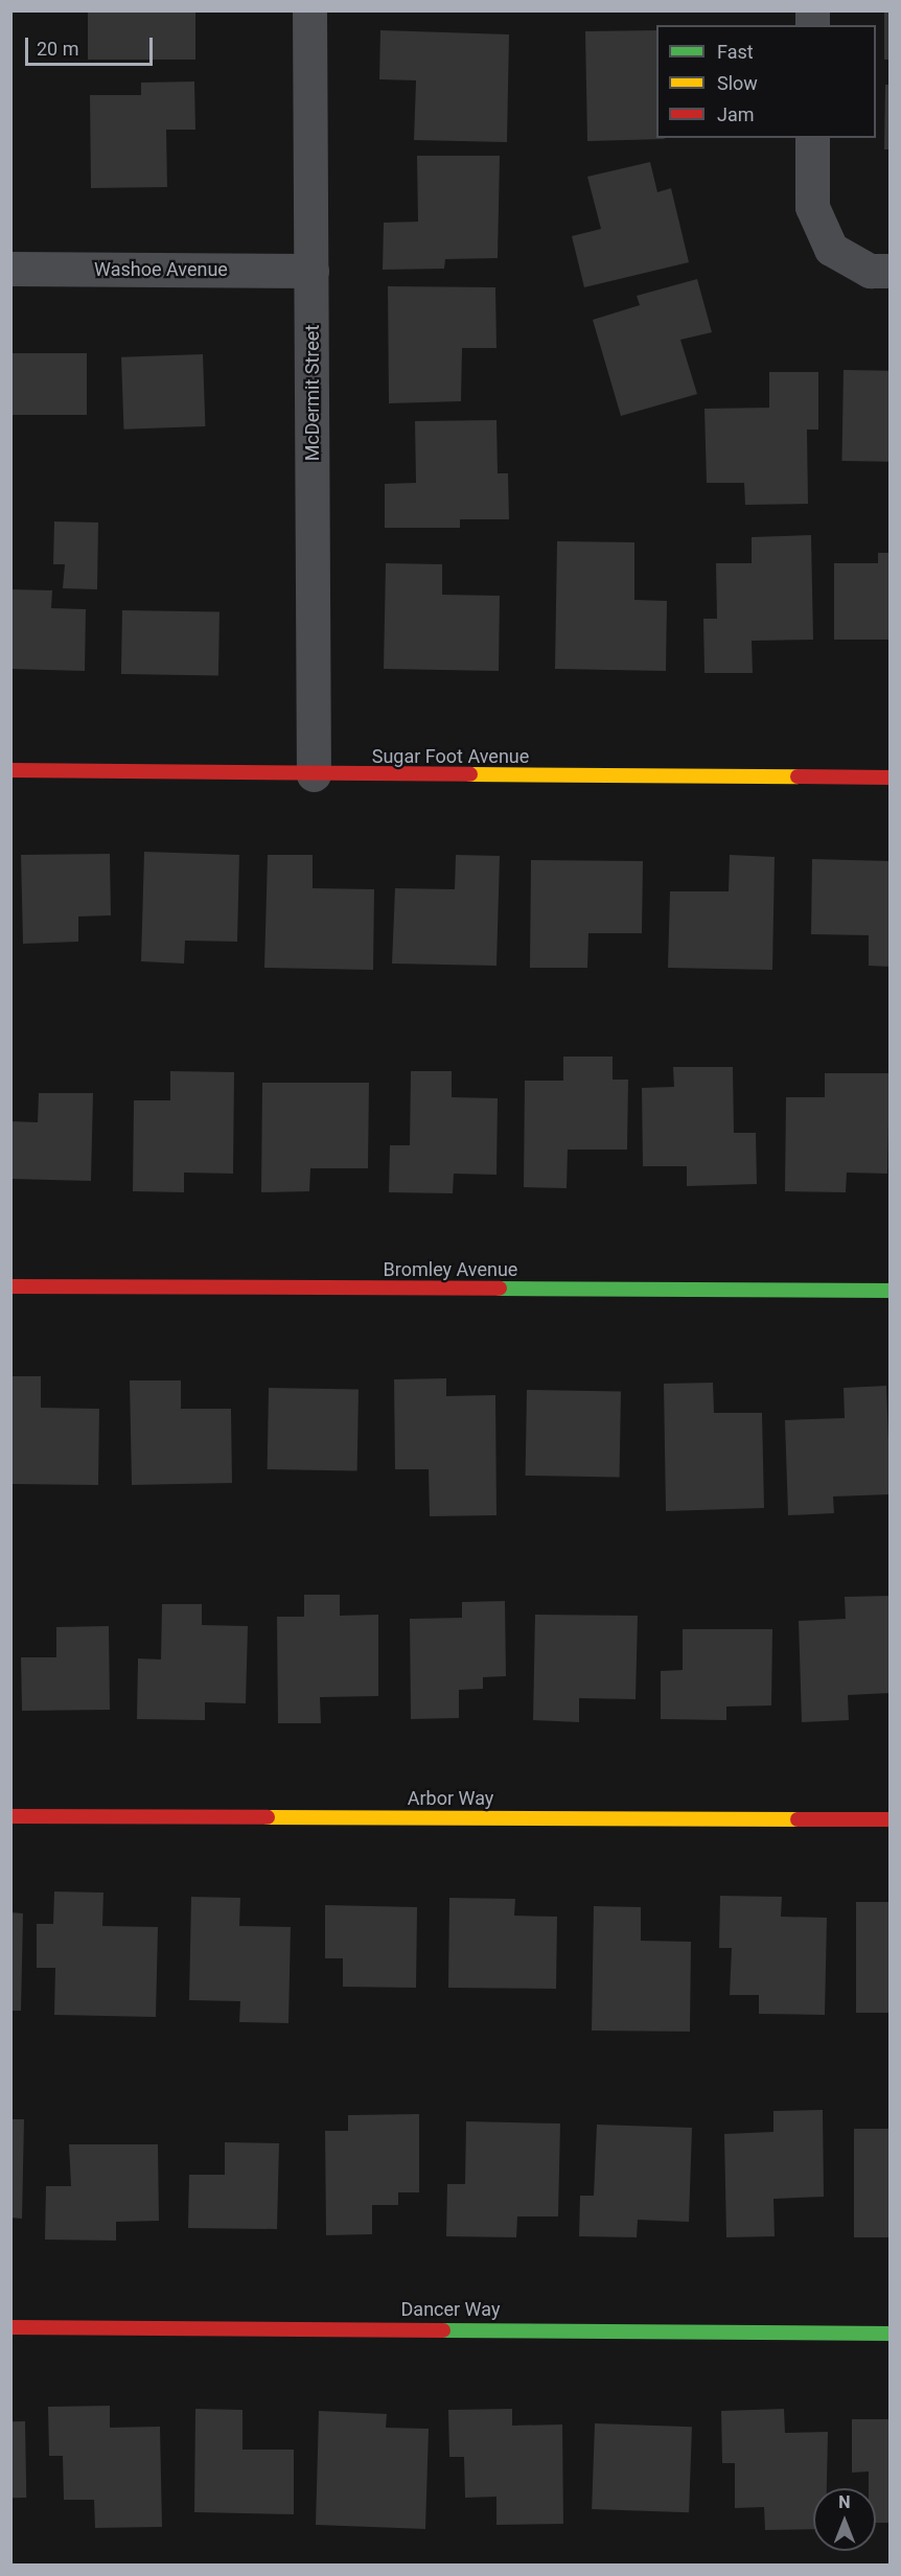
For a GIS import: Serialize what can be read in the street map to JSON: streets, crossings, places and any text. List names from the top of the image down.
{
  "streets": {
    "street": [
      "Washoe Avenue",
      "McDermit Street",
      "Sugar Foot Avenue",
      "Bromley Avenue",
      "Arbor Way",
      "Dancer Way"
    ]
  },
  "crossings": [
    ["Washoe Avenue", "McDermit Street"],
    ["McDermit Street", "Sugar Foot Avenue"]
  ],
  "legend": ["Fast", "Slow", "Jam"],
  "scale_bar": "20 m",
  "north": "top"
}
